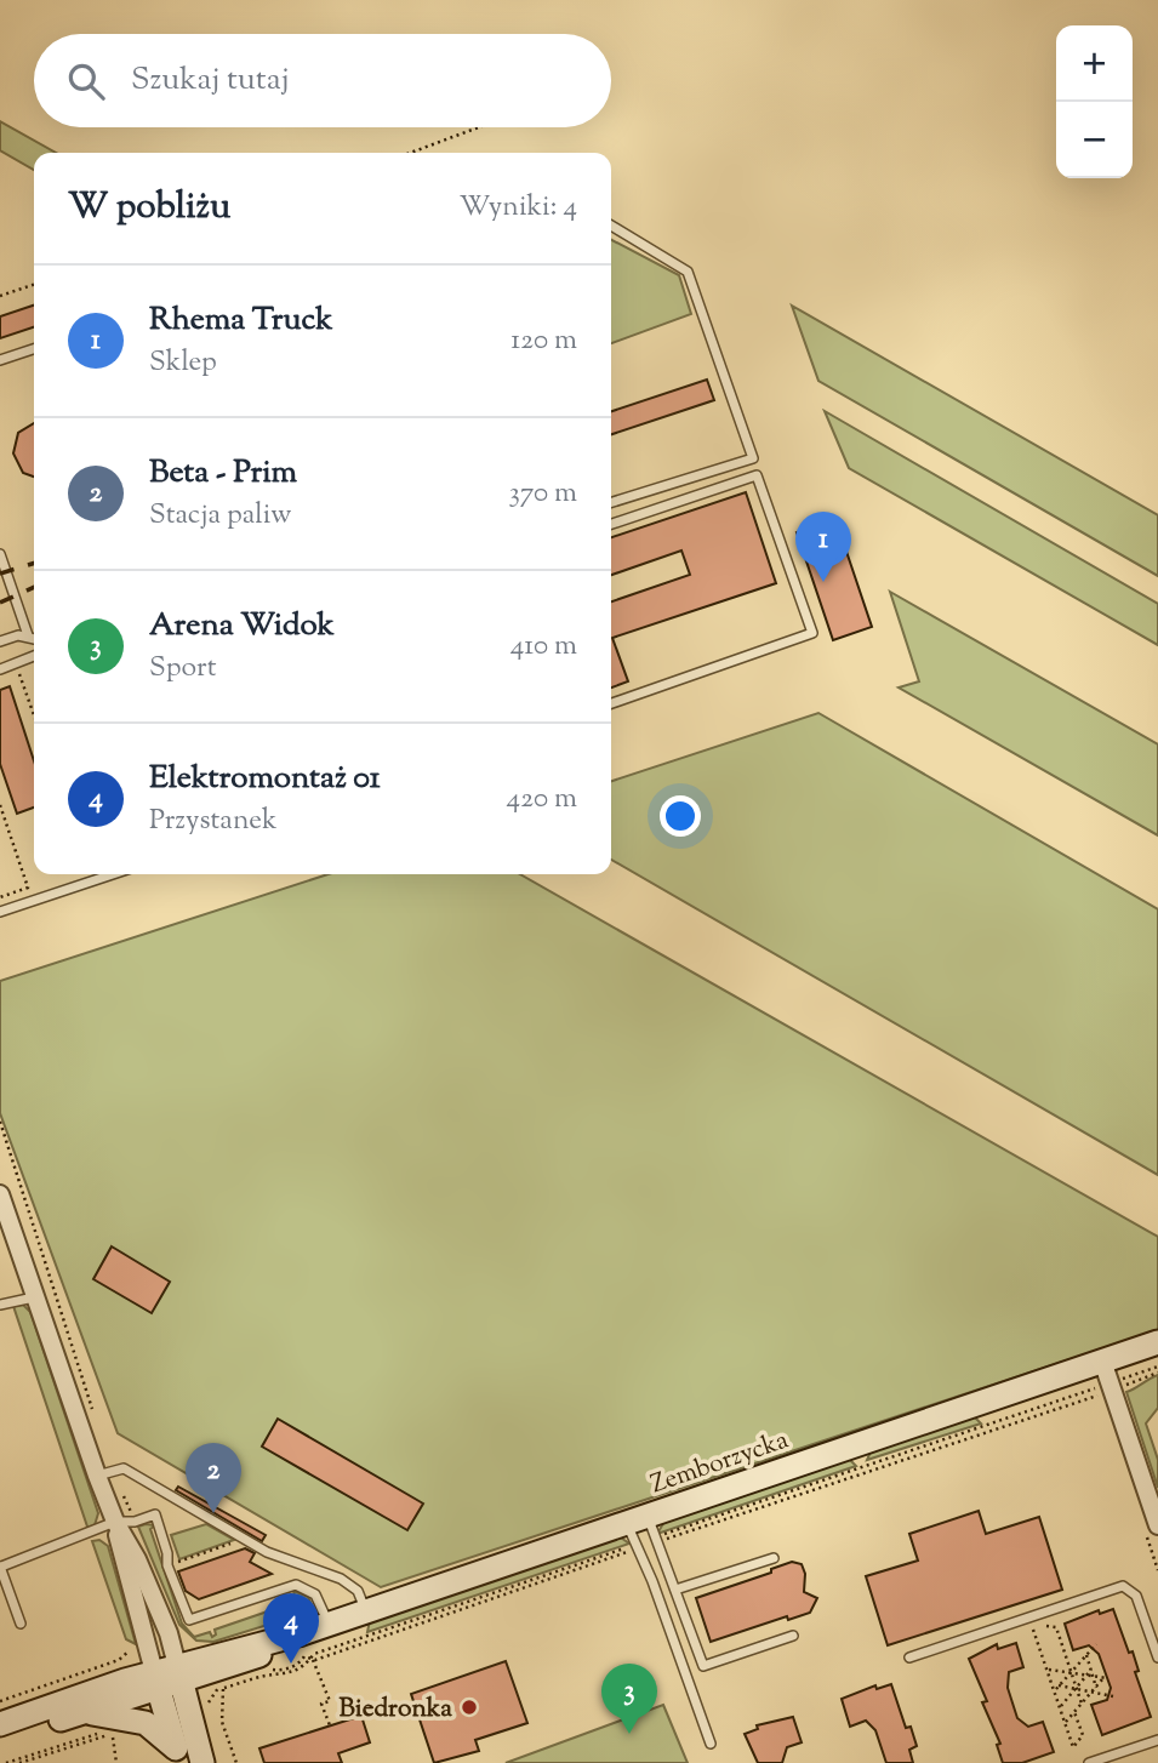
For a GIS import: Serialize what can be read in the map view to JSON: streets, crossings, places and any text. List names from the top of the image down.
{
  "streets": {
    "street": ["Zemborzycka"]
  },
  "places": ["Biedronka"],
  "page": {
    "map_buttons": ["+", "−"],
    "search": "Szukaj tutaj",
    "heading": ["W pobliżu", "Wyniki: 4"],
    "list": [
      {
        "mark": "1",
        "name": "Rhema Truck",
        "note": "Sklep",
        "value": "120 m"
      },
      {
        "mark": "2",
        "name": "Beta - Prim",
        "note": "Stacja paliw",
        "value": "370 m"
      },
      {
        "mark": "3",
        "name": "Arena Widok",
        "note": "Sport",
        "value": "410 m"
      },
      {
        "mark": "4",
        "name": "Elektromontaż 01",
        "note": "Przystanek",
        "value": "420 m"
      }
    ],
    "pins": [
      "1",
      "2",
      "4",
      "3"
    ]
  }
}
